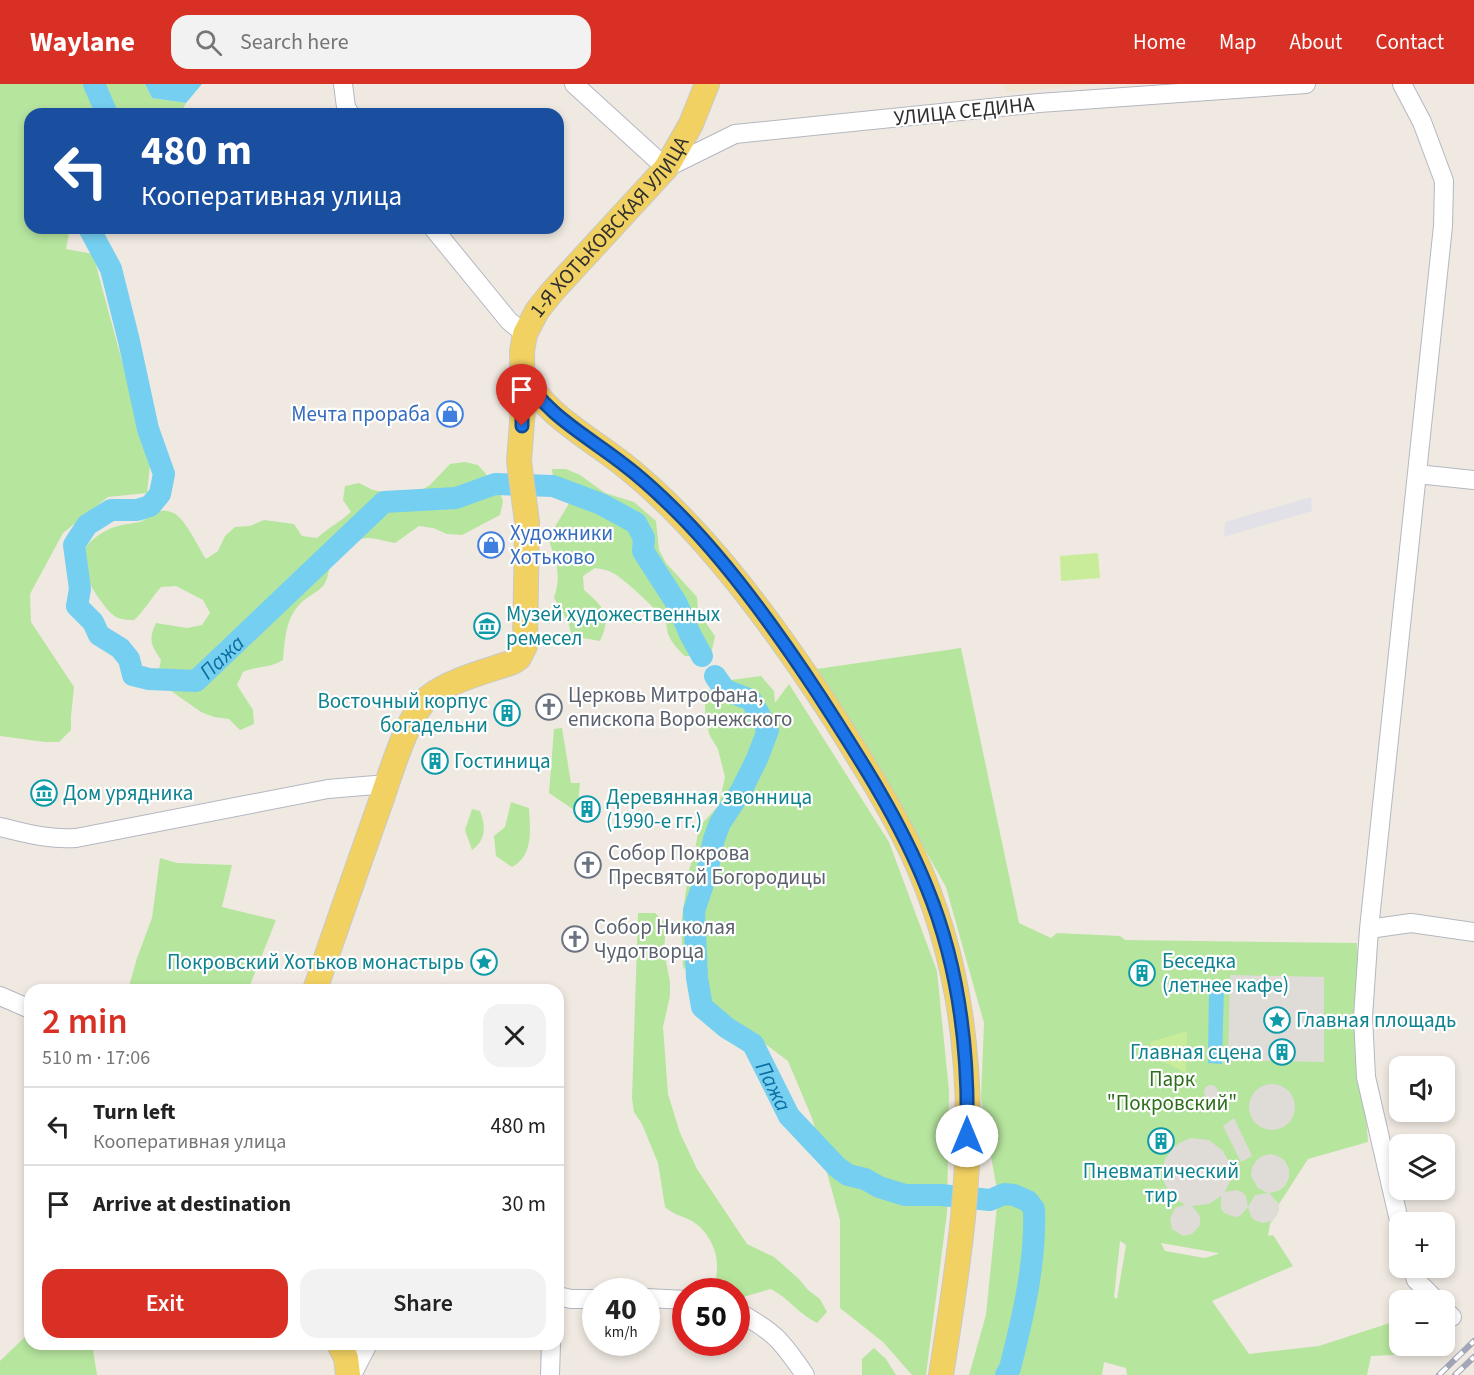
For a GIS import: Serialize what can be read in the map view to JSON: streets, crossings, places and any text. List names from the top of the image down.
{
  "streets": {
    "main road": ["1-Я ХОТЬКОВСКАЯ УЛИЦА"],
    "street": ["УЛИЦА СЕДИНА"]
  },
  "crossings": [
    ["УЛИЦА СЕДИНА", "1-Я ХОТЬКОВСКАЯ УЛИЦА"]
  ],
  "water": ["Пажа"],
  "parks": ["Парк \"Покровский\""],
  "places": {
    "shop": ["Мечта прораба", "Художники Хотьково"],
    "museum": ["Музей художественных ремесел", "Дом урядника"],
    "church": ["Церковь Митрофана, епископа Воронежского", "Собор Покрова Пресвятой Богородицы", "Собор Николая Чудотворца"],
    "building": [
      "Восточный корпус богадельни",
      "Гостиница",
      "Деревянная звонница (1990-е гг.)",
      "Беседка (летнее кафе)",
      "Главная сцена",
      "Пневматический тир"
    ],
    "place": ["Покровский Хотьков монастырь", "Главная площадь"]
  },
  "page": {
    "header": "Waylane",
    "search": "Search here",
    "nav": [
      "Home",
      "Map",
      "About",
      "Contact"
    ],
    "turn": ["480 m", "Кооперативная улица"],
    "heading": ["2 min", "510 m · 17:06"],
    "map_buttons": ["+", "−"],
    "list": [
      {
        "name": "Turn left",
        "note": "Кооперативная улица",
        "value": "480 m"
      },
      {
        "name": "Arrive at destination",
        "value": "30 m"
      }
    ],
    "buttons": ["Exit", "Share"],
    "speed": "40 km/h",
    "limit": "50"
  }
}
